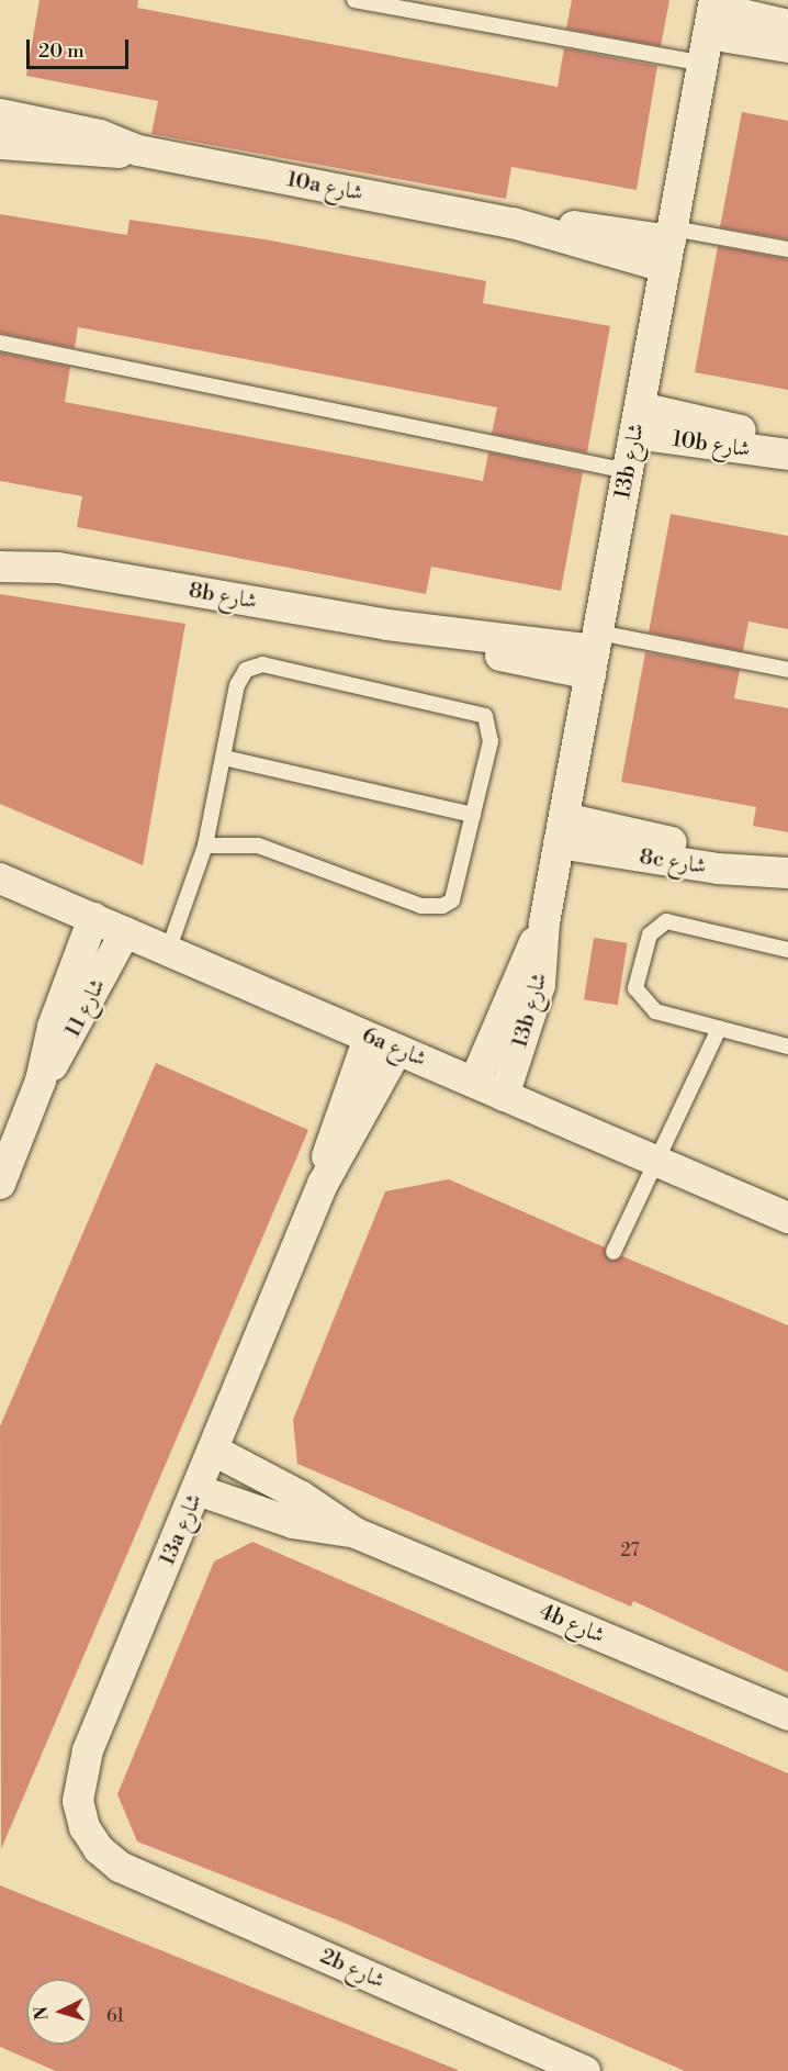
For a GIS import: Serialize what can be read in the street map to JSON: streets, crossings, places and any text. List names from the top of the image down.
{
  "streets": {
    "street": [
      "10a شارع",
      "10b شارع",
      "13b شارع",
      "8b شارع",
      "8c شارع",
      "شارع 11",
      "6a شارع",
      "13a شارع",
      "4b شارع",
      "2b شارع"
    ]
  },
  "crossings": [
    ["10a شارع", "13b شارع"],
    ["10b شارع", "13b شارع"],
    ["13b شارع", "8b شارع"],
    ["13b شارع", "8c شارع"],
    ["13b شارع", "6a شارع"],
    ["شارع 11", "6a شارع"],
    ["6a شارع", "13a شارع"],
    ["13a شارع", "4b شارع"],
    ["13a شارع", "2b شارع"]
  ],
  "house_numbers": ["27", "61"],
  "scale_bar": "20 m",
  "north": "left"
}
